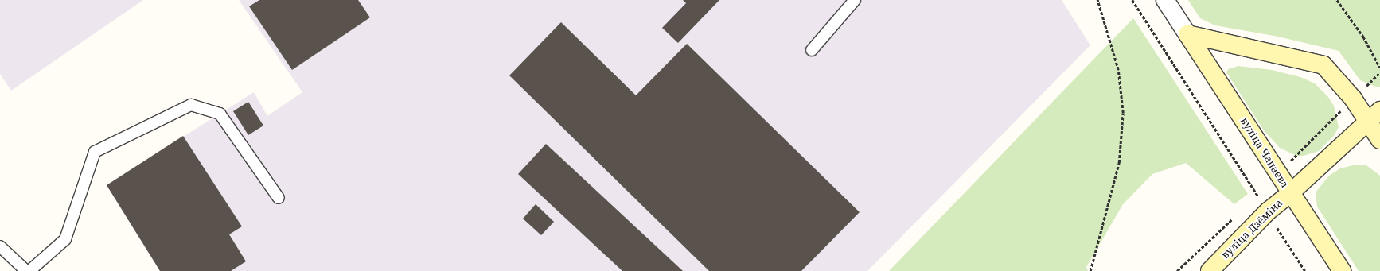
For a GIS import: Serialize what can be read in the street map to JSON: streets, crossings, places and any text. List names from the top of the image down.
{
  "streets": {
    "main road": ["вуліца Чапаева", "вуліца Дзёміна"]
  },
  "crossings": [
    ["вуліца Чапаева", "вуліца Дзёміна"]
  ]
}
